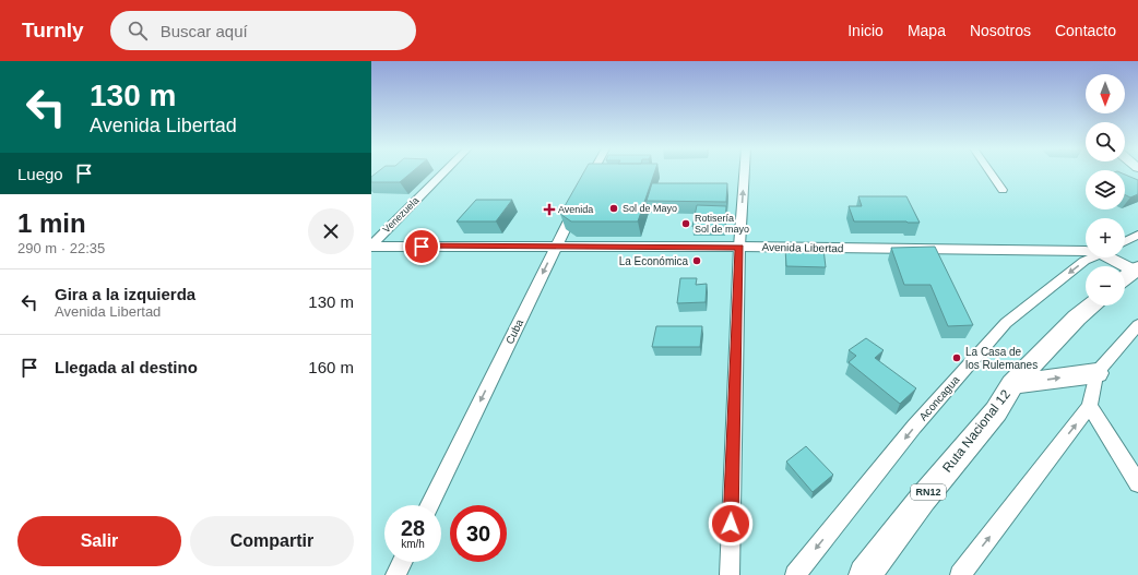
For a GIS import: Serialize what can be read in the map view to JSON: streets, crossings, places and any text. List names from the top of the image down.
{
  "streets": {
    "highway": ["Ruta Nacional 12", "RN12"],
    "main road": ["Avenida Libertad"],
    "street": ["Venezuela", "Cuba", "Aconcagua"]
  },
  "crossings": [
    ["Venezuela", "Avenida Libertad"],
    ["Avenida Libertad", "Cuba"]
  ],
  "one_way": ["Cuba", "Aconcagua"],
  "places": {
    "other": [
      "Sol de Mayo",
      "Rotisería Sol de mayo",
      "La Económica",
      "La Casa de los Rulemanes"
    ],
    "health": ["Avenida"]
  },
  "north": "bottom",
  "page": {
    "header": "Turnly",
    "search": "Buscar aquí",
    "nav": [
      "Inicio",
      "Mapa",
      "Nosotros",
      "Contacto"
    ],
    "turn": ["130 m", "Avenida Libertad"],
    "map_buttons": ["+", "−"],
    "then": "Luego",
    "heading": ["1 min", "290 m · 22:35"],
    "list": [
      {
        "name": "Gira a la izquierda",
        "note": "Avenida Libertad",
        "value": "130 m"
      },
      {
        "name": "Llegada al destino",
        "value": "160 m"
      }
    ],
    "speed": "28 km/h",
    "limit": "30",
    "buttons": ["Salir", "Compartir"]
  }
}
